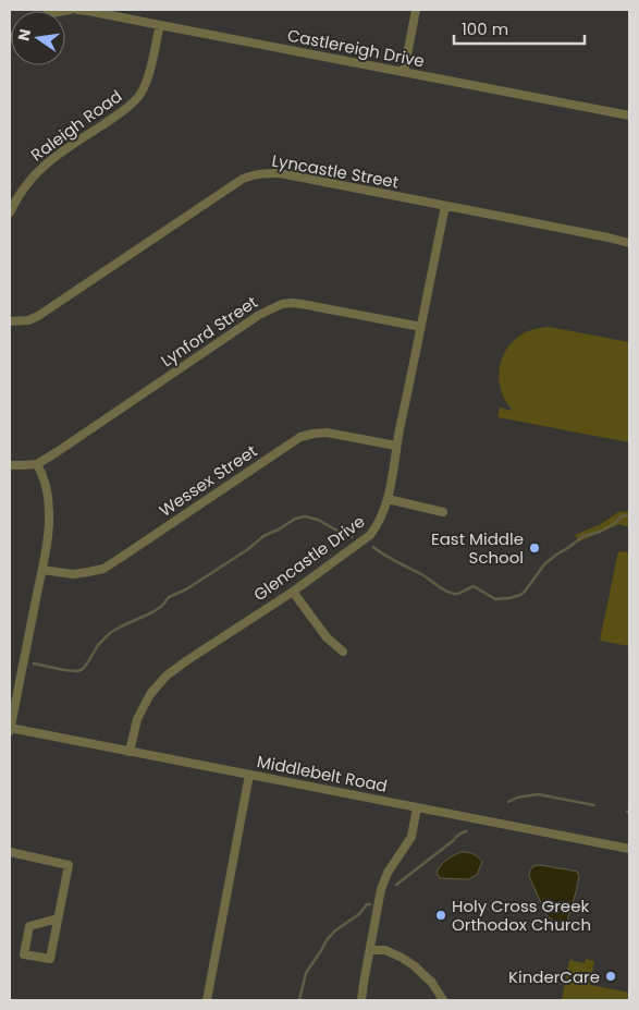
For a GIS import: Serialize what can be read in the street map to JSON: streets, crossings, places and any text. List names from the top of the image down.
{
  "streets": {
    "street": [
      "Castlereigh Drive",
      "Raleigh Road",
      "Lyncastle Street",
      "Lynford Street",
      "Wessex Street",
      "Glencastle Drive",
      "Middlebelt Road"
    ]
  },
  "crossings": [
    ["Castlereigh Drive", "Raleigh Road"],
    ["Lyncastle Street", "Glencastle Drive"],
    ["Lynford Street", "Glencastle Drive"],
    ["Wessex Street", "Glencastle Drive"],
    ["Glencastle Drive", "Middlebelt Road"]
  ],
  "places": ["East Middle School", "Holy Cross Greek Orthodox Church", "KinderCare"],
  "scale_bar": "100 m",
  "north": "left"
}
